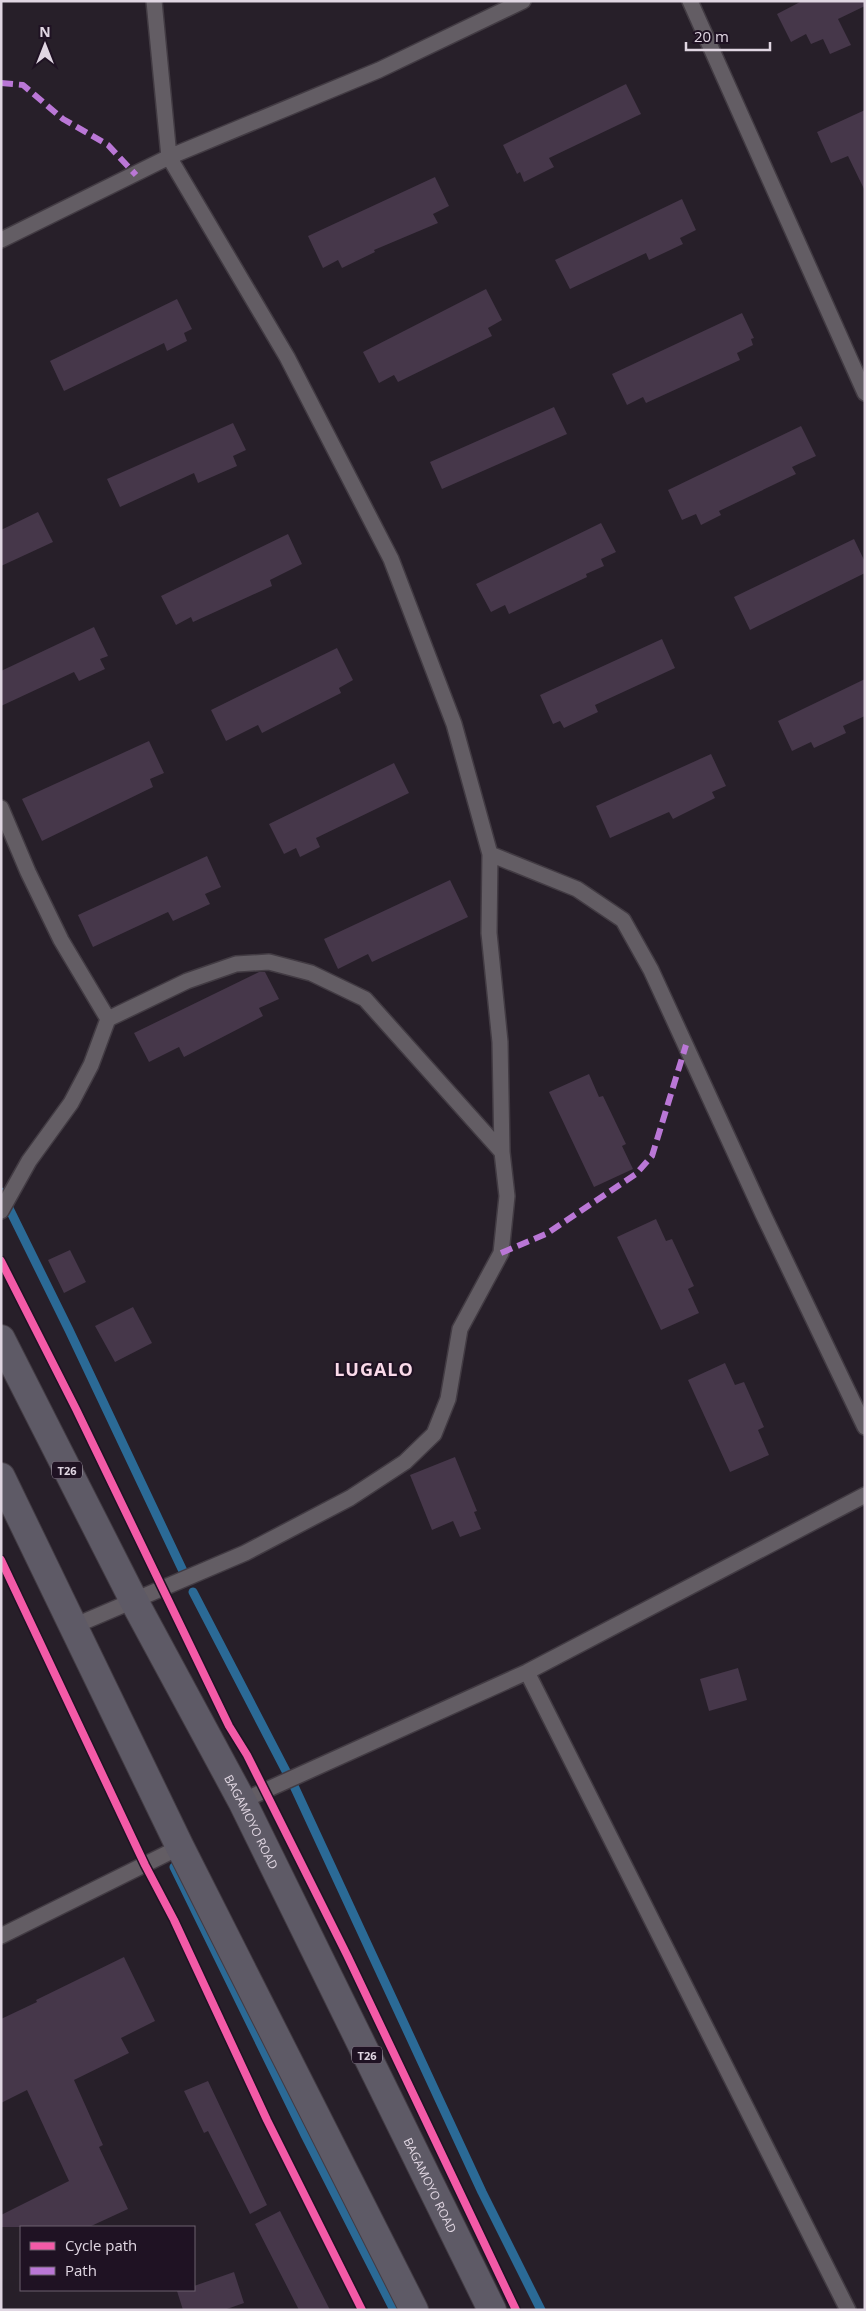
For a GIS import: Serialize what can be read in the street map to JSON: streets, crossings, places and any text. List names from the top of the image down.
{
  "streets": {
    "highway": ["T26", "BAGAMOYO ROAD"]
  },
  "districts": ["LUGALO"],
  "legend": ["Cycle path", "Path"],
  "scale_bar": "20 m",
  "north": "top"
}
